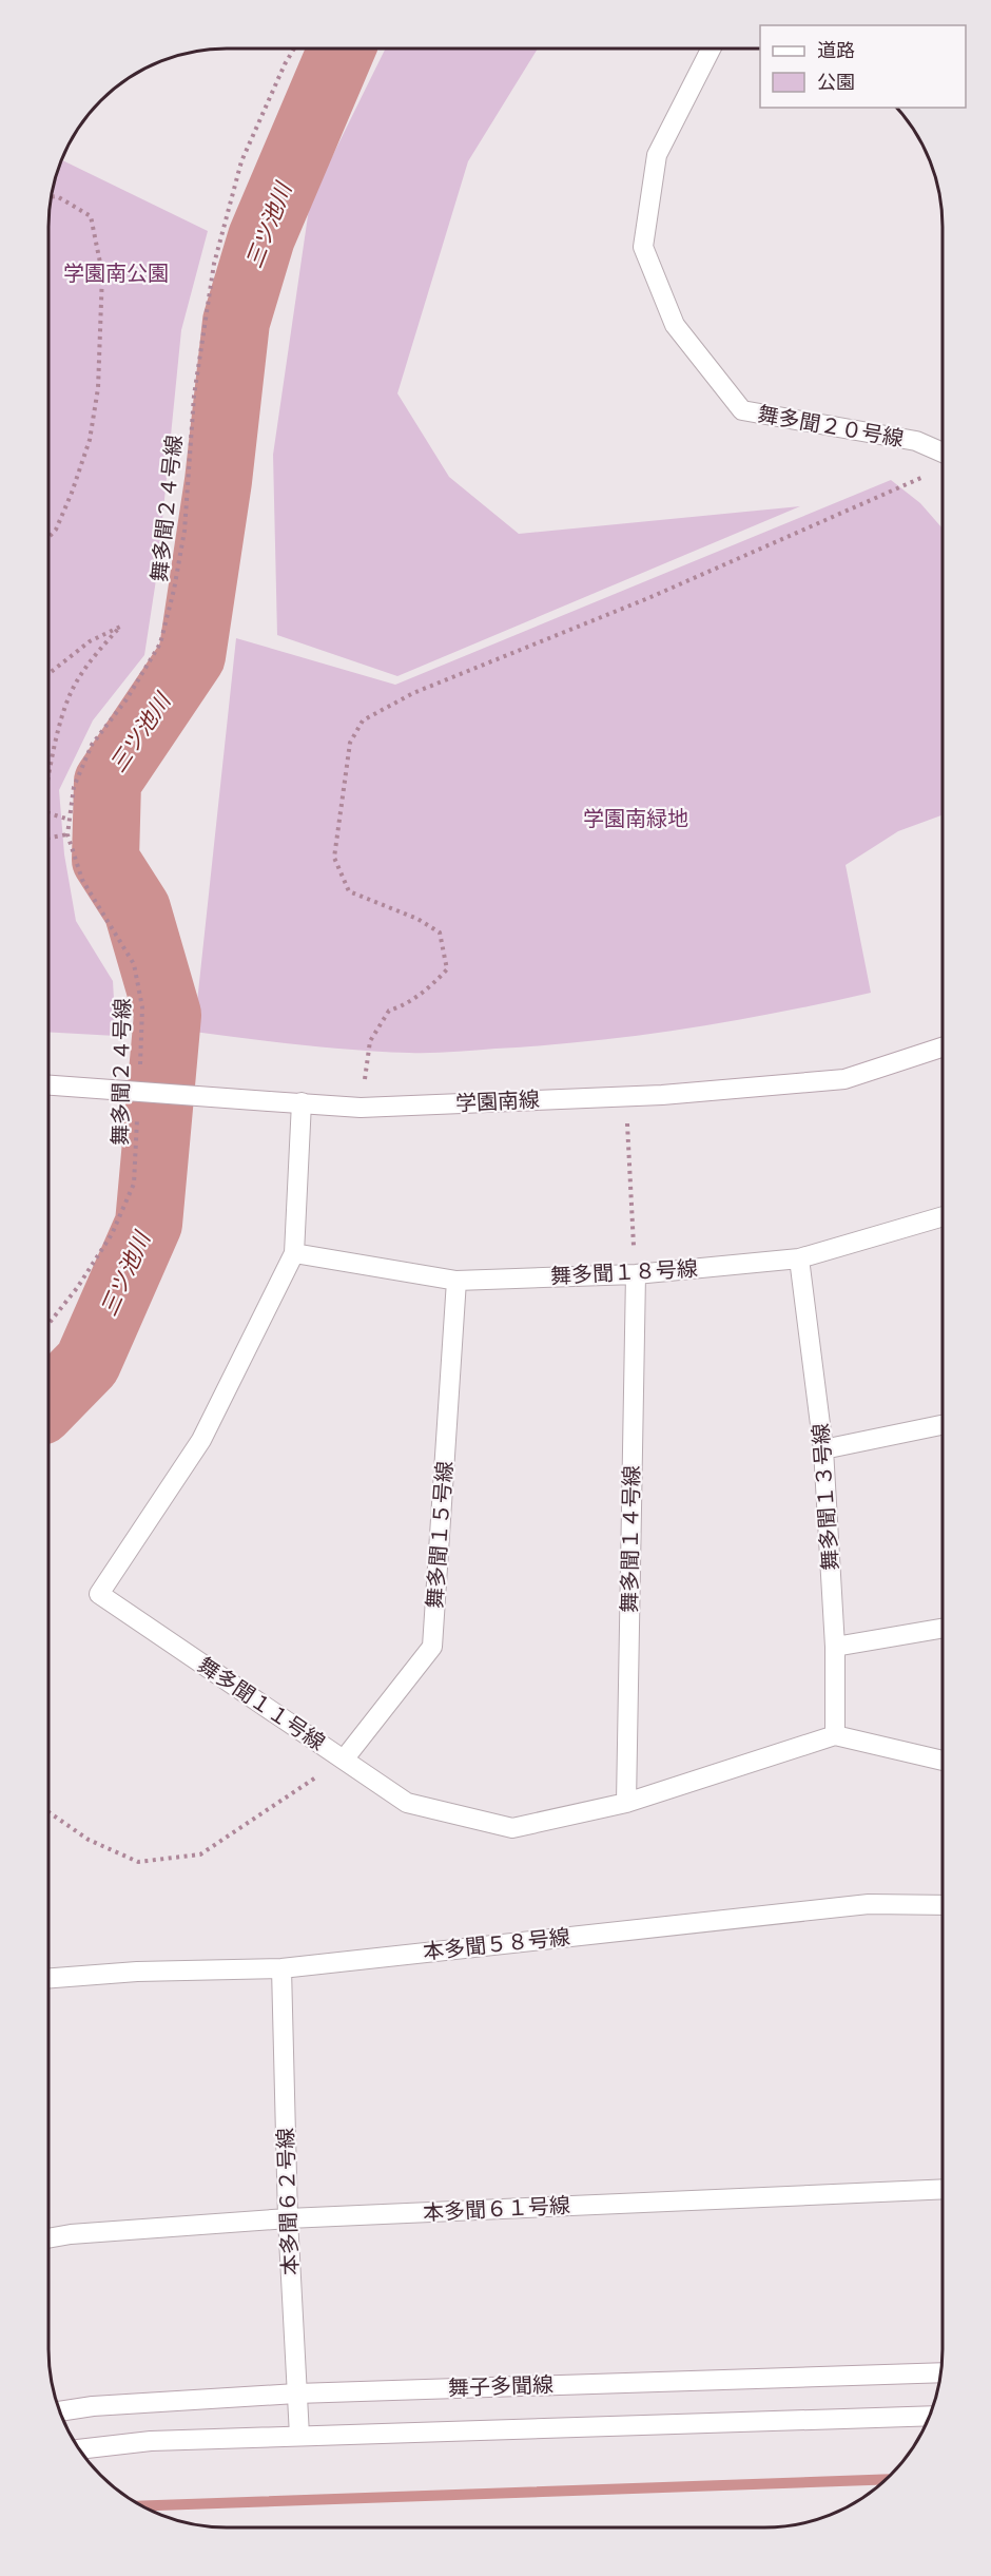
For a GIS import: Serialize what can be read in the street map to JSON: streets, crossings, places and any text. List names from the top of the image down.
{
  "streets": {
    "street": [
      "舞多聞２０号線",
      "学園南線",
      "舞多聞１８号線",
      "舞多聞１３号線",
      "舞多聞１５号線",
      "舞多聞１４号線",
      "舞多聞１１号線",
      "本多聞５８号線",
      "本多聞６２号線",
      "本多聞６１号線",
      "舞子多聞線"
    ],
    "path": ["舞多聞２４号線"]
  },
  "crossings": [
    ["学園南線", "舞多聞１１号線"],
    ["舞多聞１８号線", "舞多聞１３号線"],
    ["舞多聞１８号線", "舞多聞１５号線"],
    ["舞多聞１８号線", "舞多聞１４号線"],
    ["舞多聞１８号線", "舞多聞１１号線"],
    ["舞多聞１３号線", "舞多聞１１号線"],
    ["舞多聞１５号線", "舞多聞１１号線"],
    ["舞多聞１４号線", "舞多聞１１号線"],
    ["本多聞５８号線", "本多聞６２号線"],
    ["本多聞６２号線", "本多聞６１号線"],
    ["本多聞６２号線", "舞子多聞線"]
  ],
  "water": ["三ツ池川"],
  "parks": ["学園南公園", "学園南緑地"],
  "legend": ["道路", "公園"]
}
